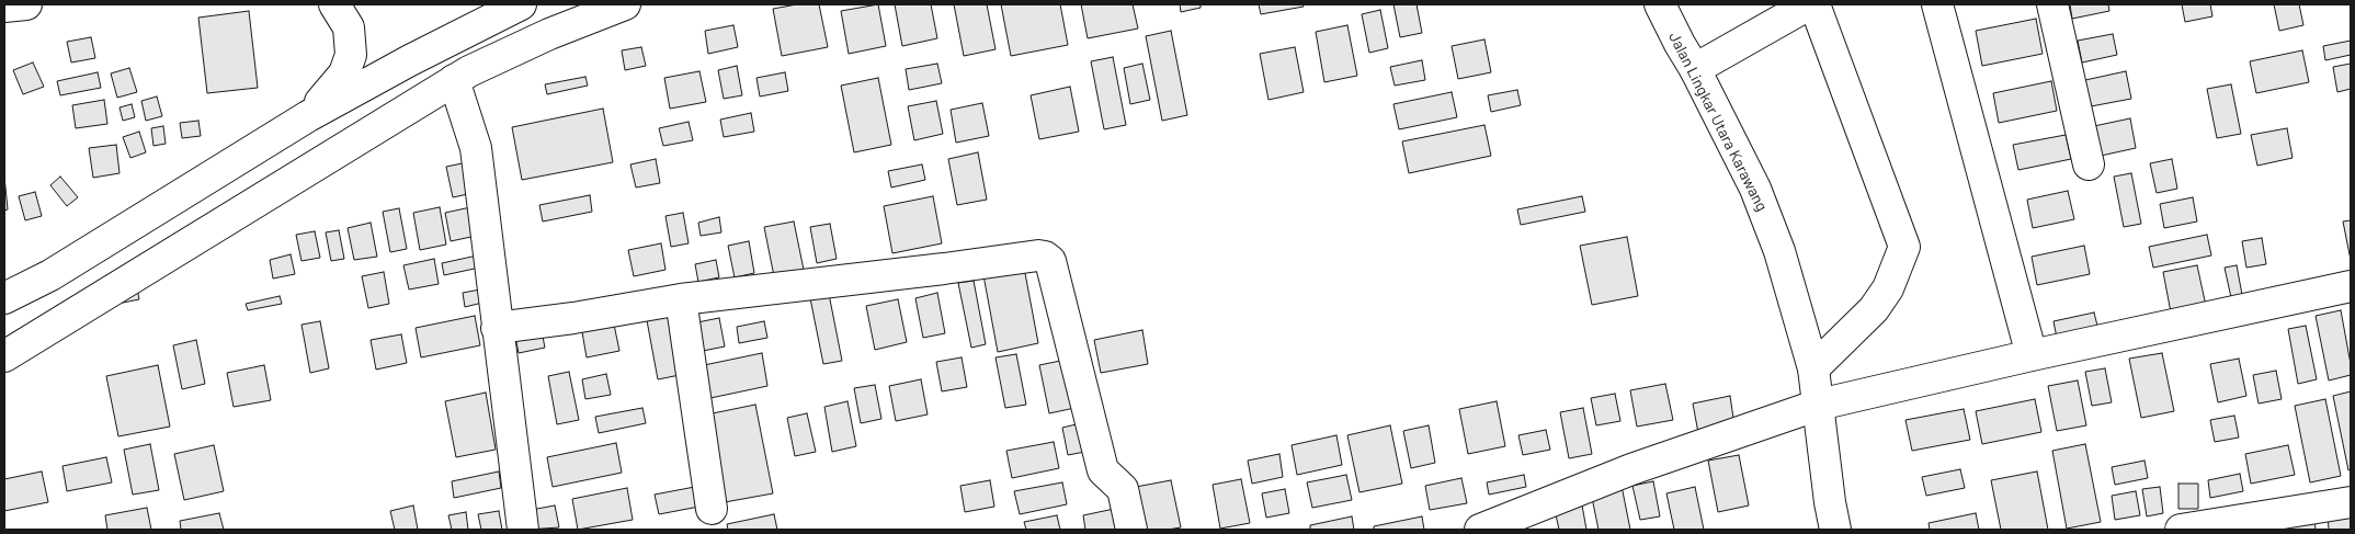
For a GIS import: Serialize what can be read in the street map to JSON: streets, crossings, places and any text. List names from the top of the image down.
{
  "streets": {
    "main road": ["Jalan Lingkar Utara Karawang"]
  }
}
